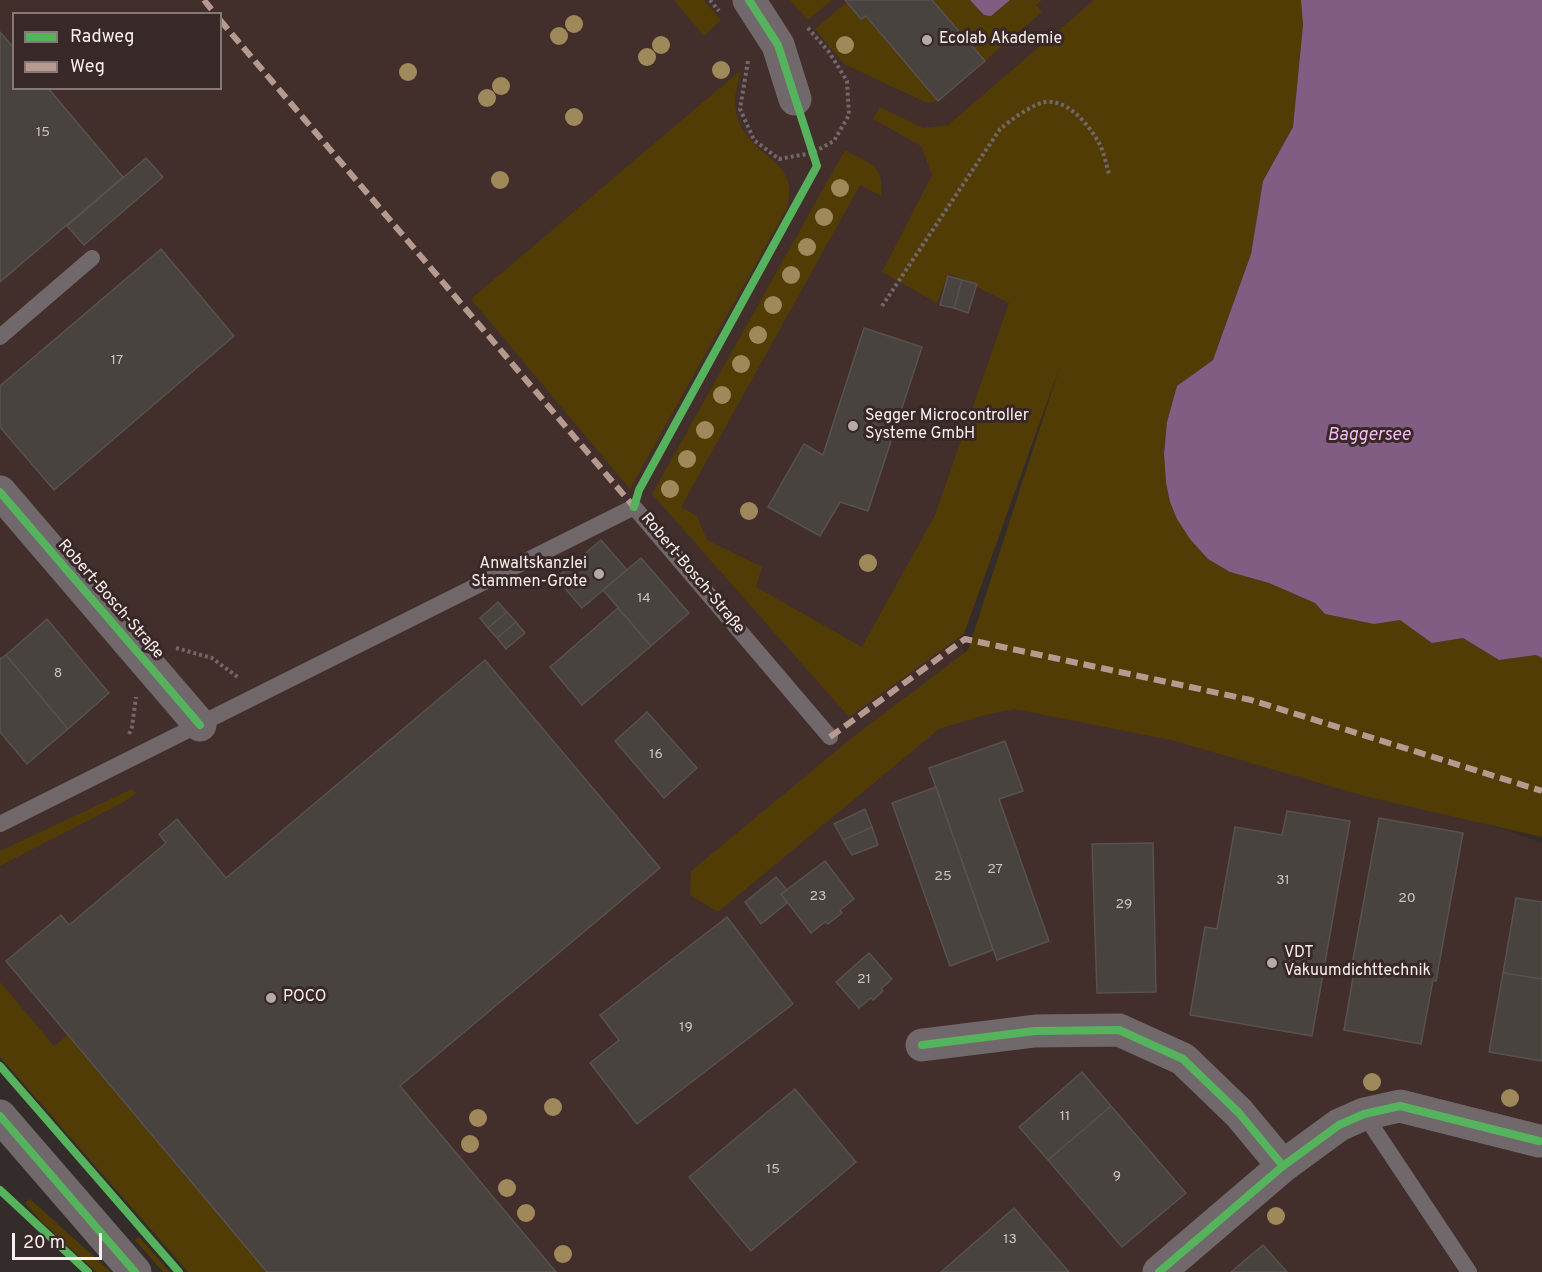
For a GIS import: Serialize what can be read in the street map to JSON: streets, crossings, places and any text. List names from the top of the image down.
{
  "streets": {
    "street": ["Robert-Bosch-Straße"]
  },
  "water": ["Baggersee"],
  "places": [
    "Ecolab Akademie",
    "Segger Microcontroller Systeme GmbH",
    "Anwaltskanzlei Stammen-Grote",
    "VDT Vakuumdichttechnik",
    "POCO"
  ],
  "house_numbers": [
    "15",
    "17",
    "14",
    "8",
    "16",
    "27",
    "25",
    "31",
    "23",
    "20",
    "29",
    "21",
    "19",
    "11",
    "15",
    "9",
    "13"
  ],
  "legend": ["Radweg", "Weg"],
  "scale_bar": "20 m"
}
